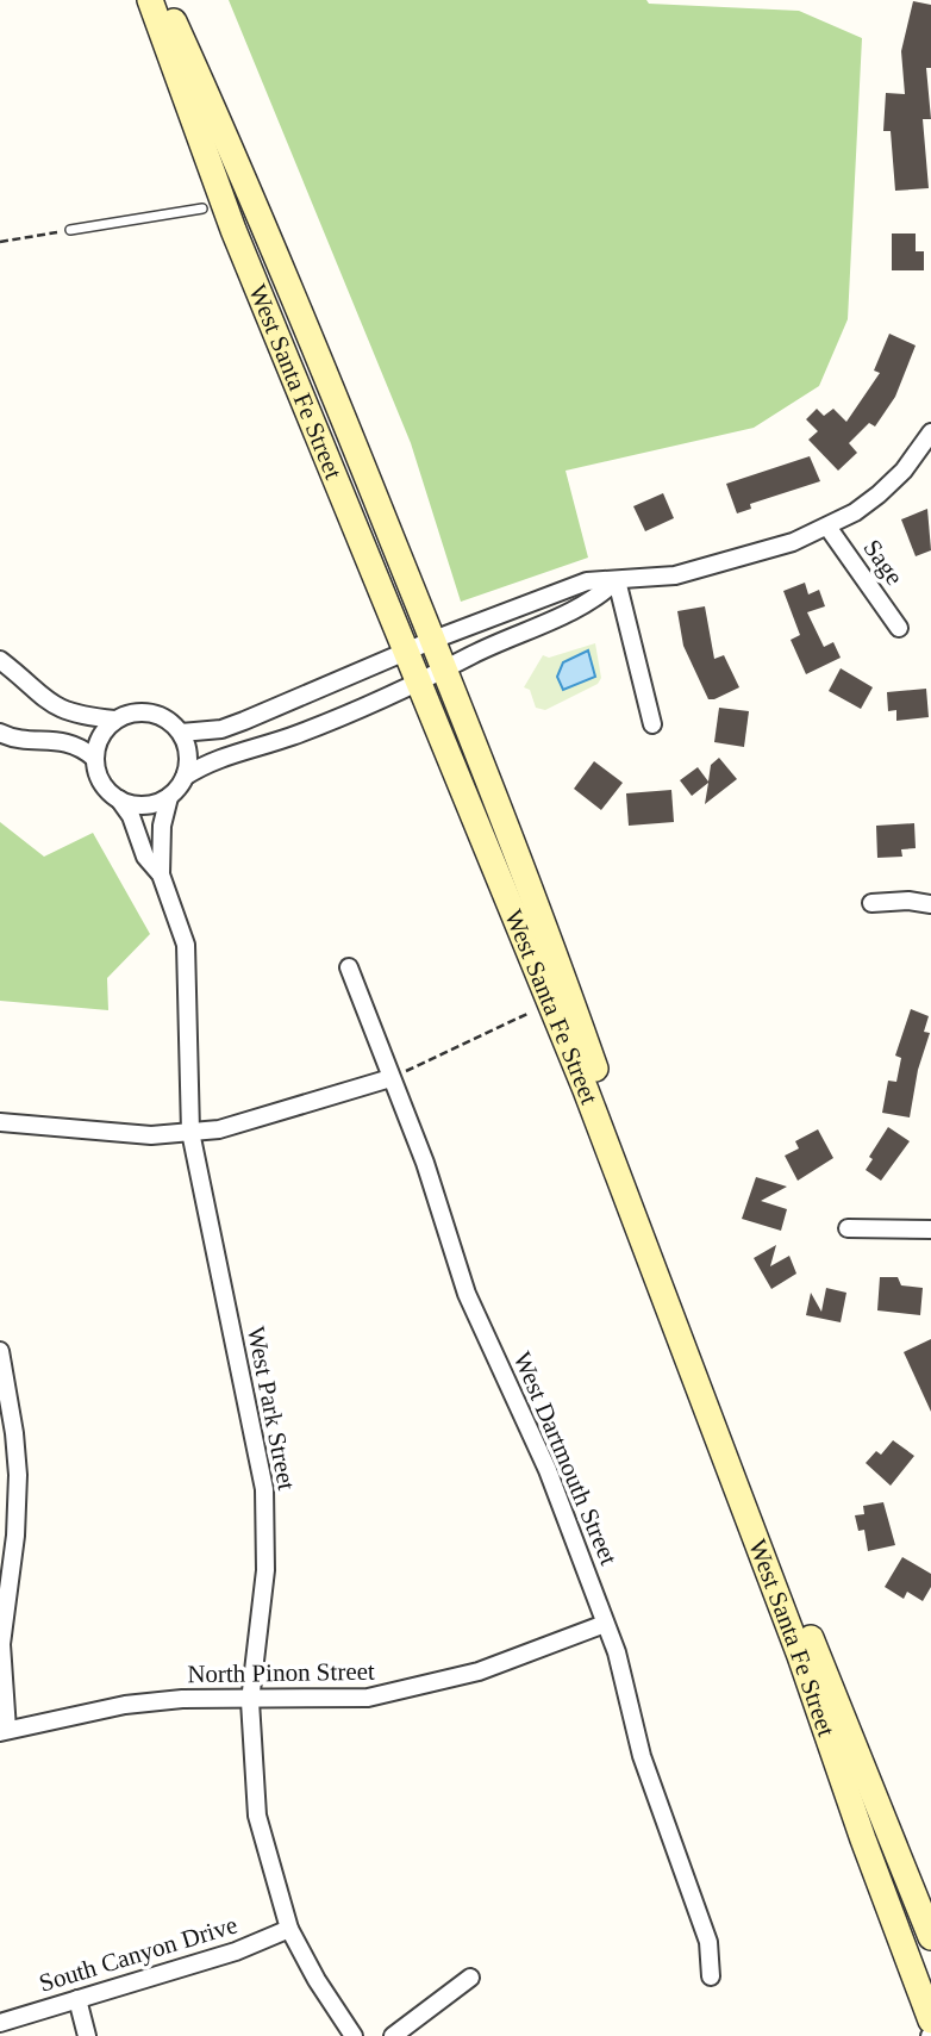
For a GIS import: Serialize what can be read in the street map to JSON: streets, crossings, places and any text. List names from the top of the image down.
{
  "streets": {
    "street": [
      "West Santa Fe Street",
      "Sage",
      "West Park Street",
      "West Dartmouth Street",
      "North Pinon Street",
      "South Canyon Drive"
    ]
  },
  "crossings": [
    ["West Park Street", "North Pinon Street"],
    ["West Park Street", "South Canyon Drive"],
    ["West Dartmouth Street", "North Pinon Street"]
  ]
}
